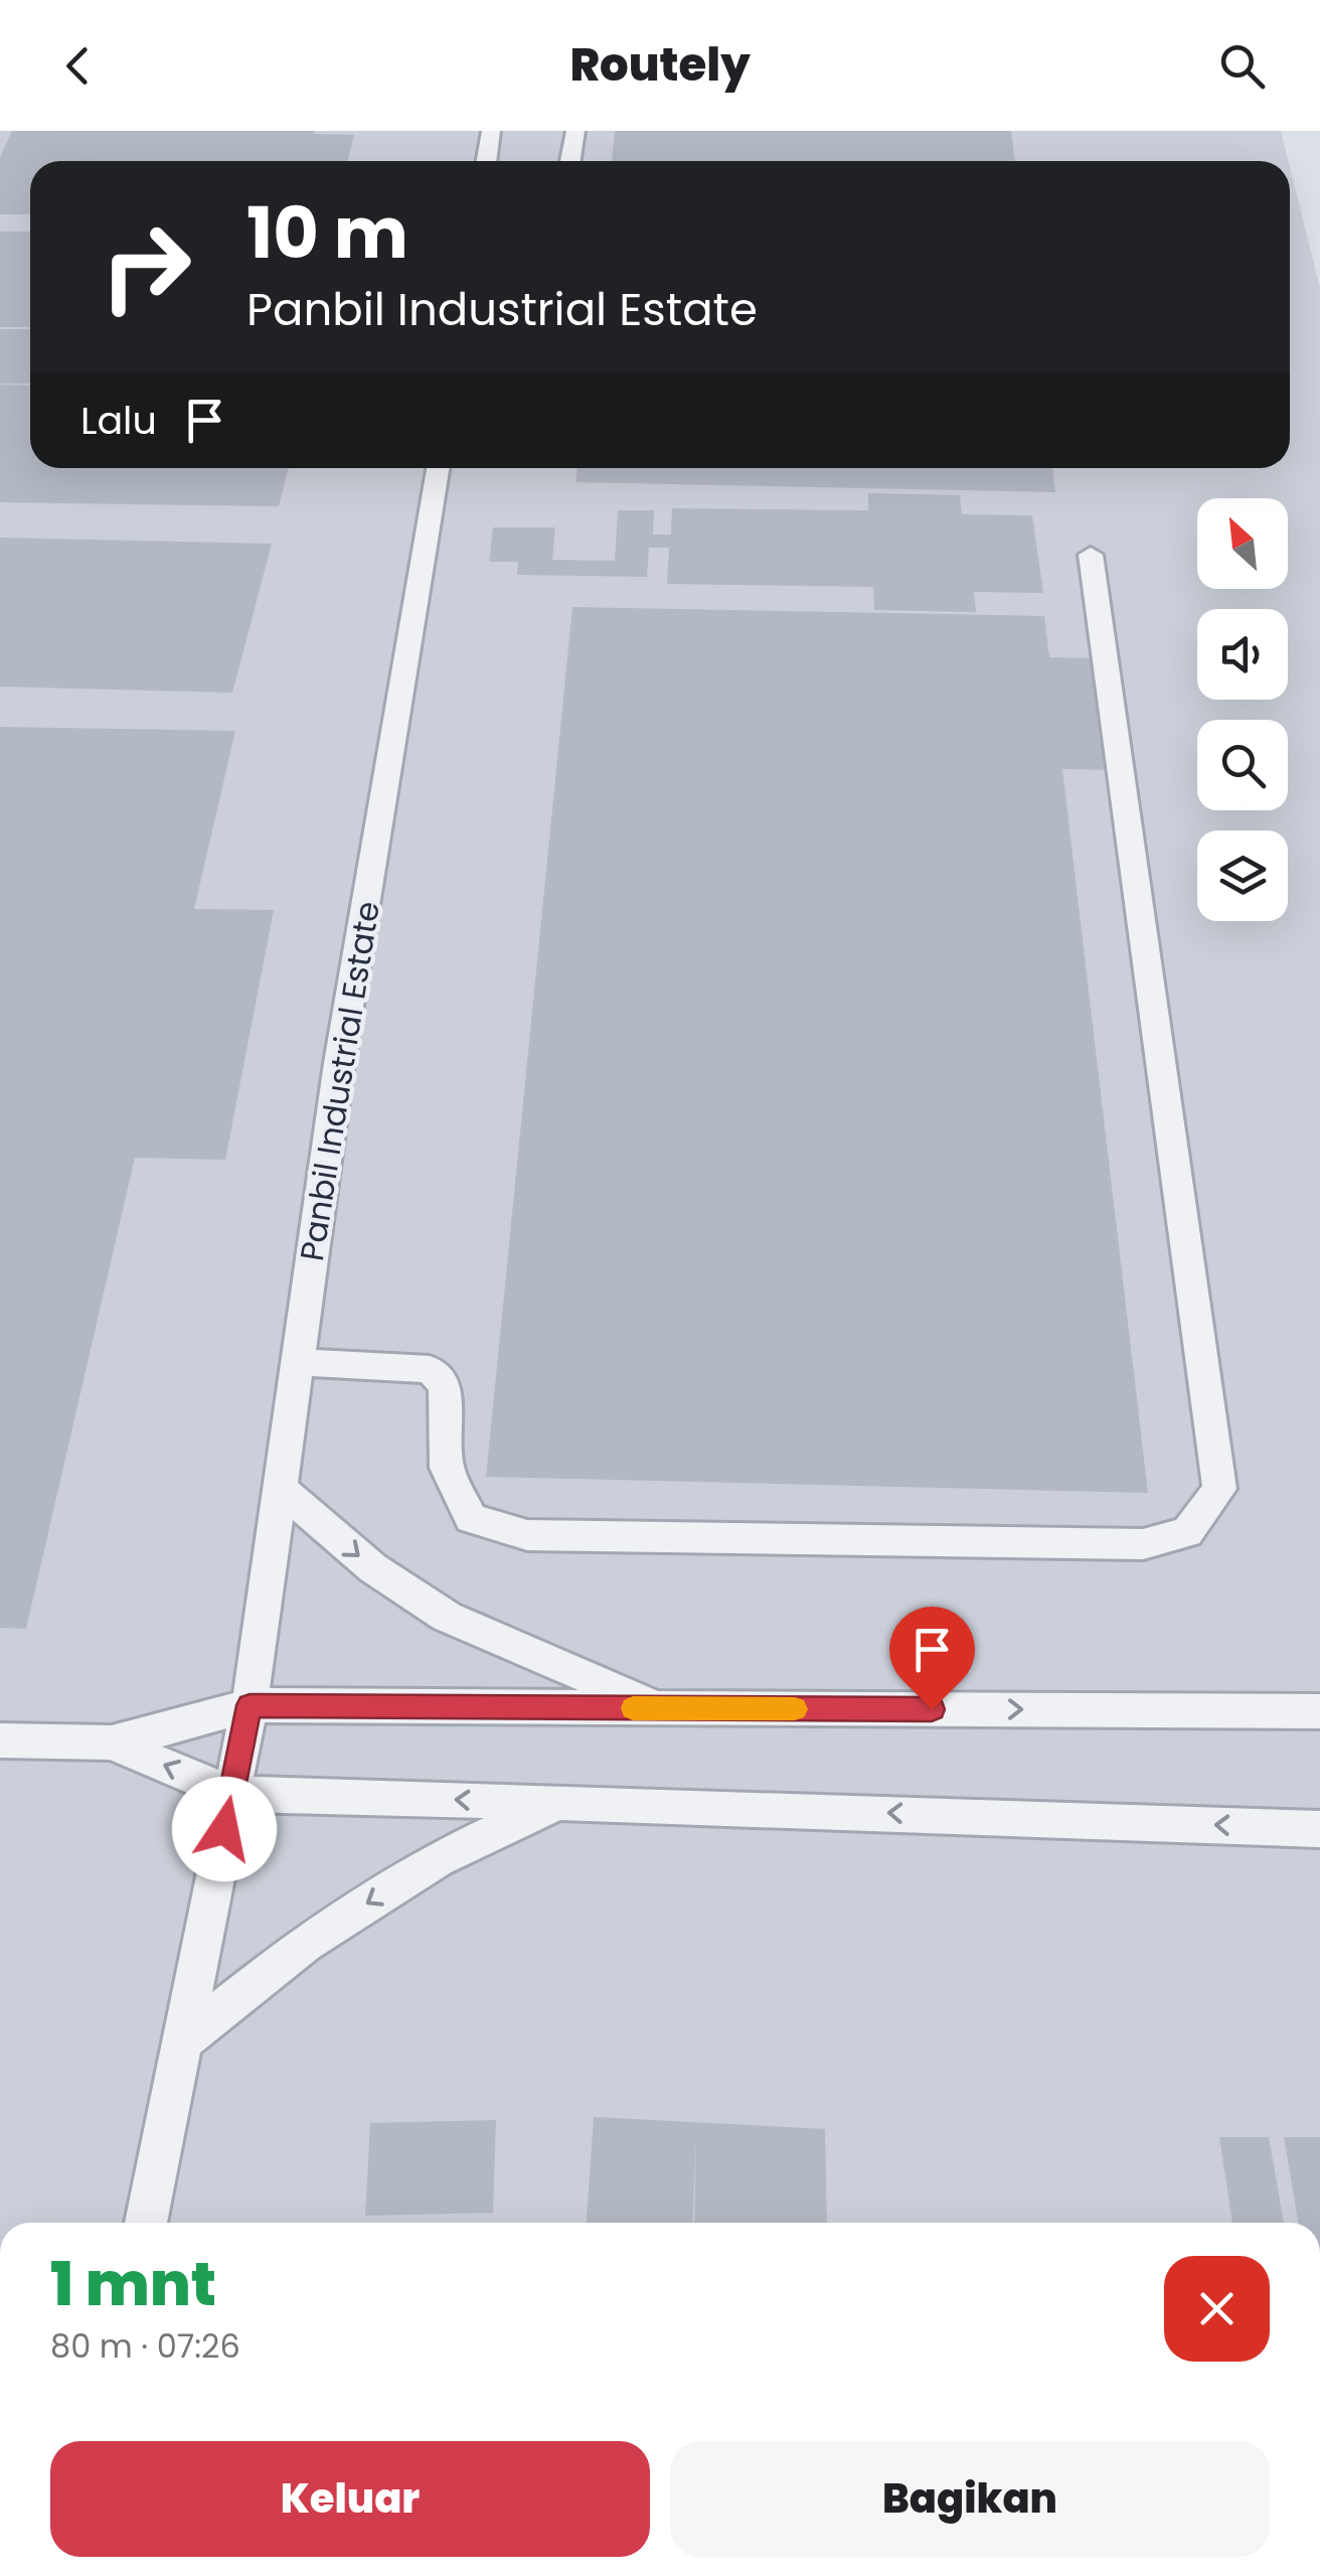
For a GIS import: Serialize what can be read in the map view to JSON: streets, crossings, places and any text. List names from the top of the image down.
{
  "streets": {
    "lane": ["Panbil Industrial Estate"]
  },
  "north": "top left",
  "page": {
    "header": "Routely",
    "turn": ["10 m", "Panbil Industrial Estate"],
    "then": "Lalu",
    "heading": ["1 mnt", "80 m · 07:26"],
    "buttons": ["Keluar", "Bagikan"]
  }
}
